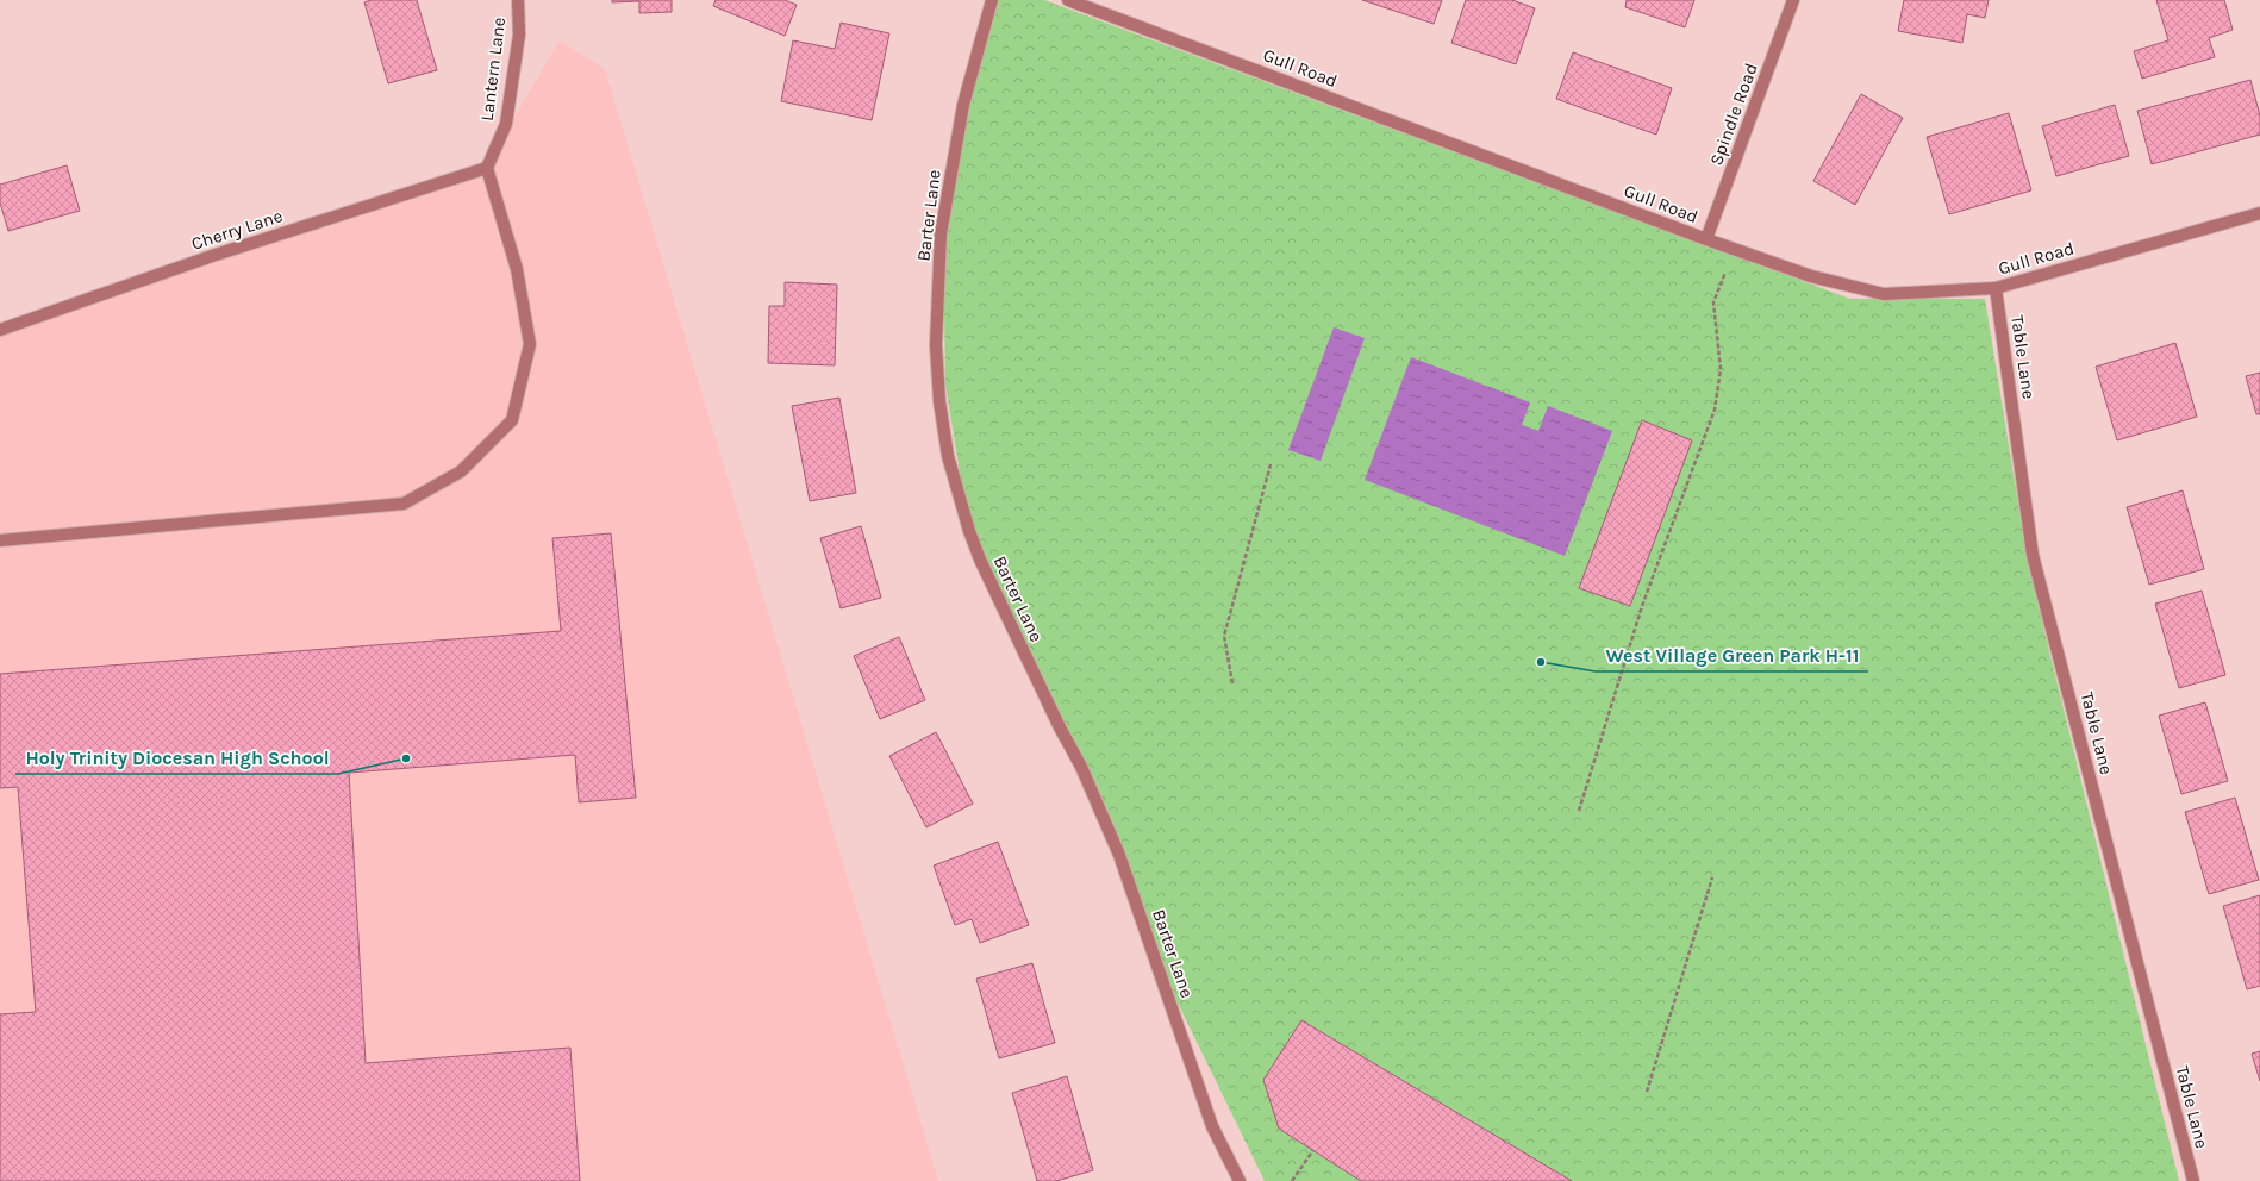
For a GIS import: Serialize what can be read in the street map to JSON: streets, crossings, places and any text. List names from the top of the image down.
{
  "streets": {
    "street": [
      "Gull Road",
      "Lantern Lane",
      "Spindle Road",
      "Barter Lane",
      "Cherry Lane",
      "Table Lane"
    ]
  },
  "crossings": [
    ["Gull Road", "Spindle Road"],
    ["Gull Road", "Table Lane"],
    ["Lantern Lane", "Cherry Lane"]
  ],
  "places": ["West Village Green Park H-11", "Holy Trinity Diocesan High School"]
}
